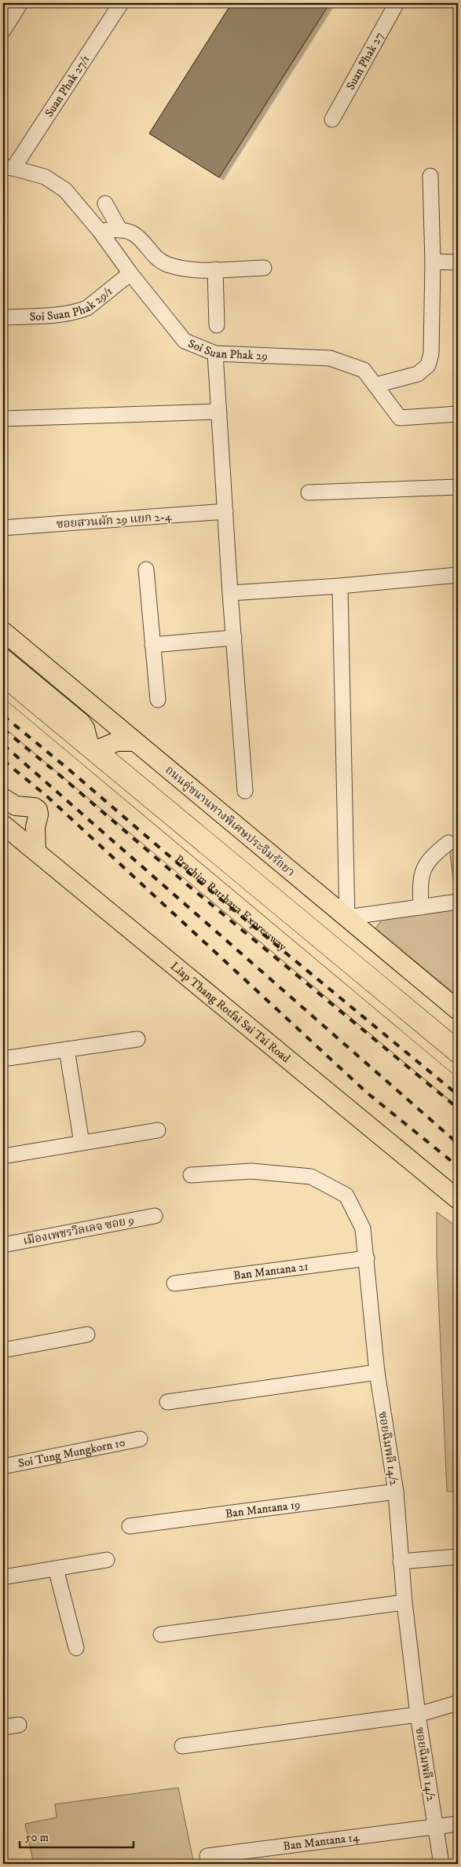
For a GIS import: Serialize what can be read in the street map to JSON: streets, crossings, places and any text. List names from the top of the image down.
{
  "streets": {
    "highway": ["Prachim Ratthaya Expressway"],
    "main road": ["ถนนคู่ขนานทางพิเศษประจิมรัถยา", "Liap Thang Rotfai Sai Tai Road"],
    "street": [
      "Suan Phak 27",
      "Suan Phak 27/1",
      "Soi Suan Phak 29/1",
      "Soi Suan Phak 29",
      "ซอยสวนผัก 29 แยก 2-4",
      "เมืองเพชรวิลเลจ ซอย 9",
      "Ban Mantana 21",
      "ซอยฉิมพลี 14/2",
      "Soi Tung Mungkorn 10",
      "Ban Mantana 19",
      "Ban Mantana 14"
    ]
  },
  "crossings": [
    ["Suan Phak 27/1", "Soi Suan Phak 29"],
    ["Soi Suan Phak 29/1", "Soi Suan Phak 29"],
    ["Ban Mantana 21", "ซอยฉิมพลี 14/2"],
    ["ซอยฉิมพลี 14/2", "Ban Mantana 19"],
    ["ซอยฉิมพลี 14/2", "Ban Mantana 14"]
  ],
  "scale_bar": "50 m"
}
